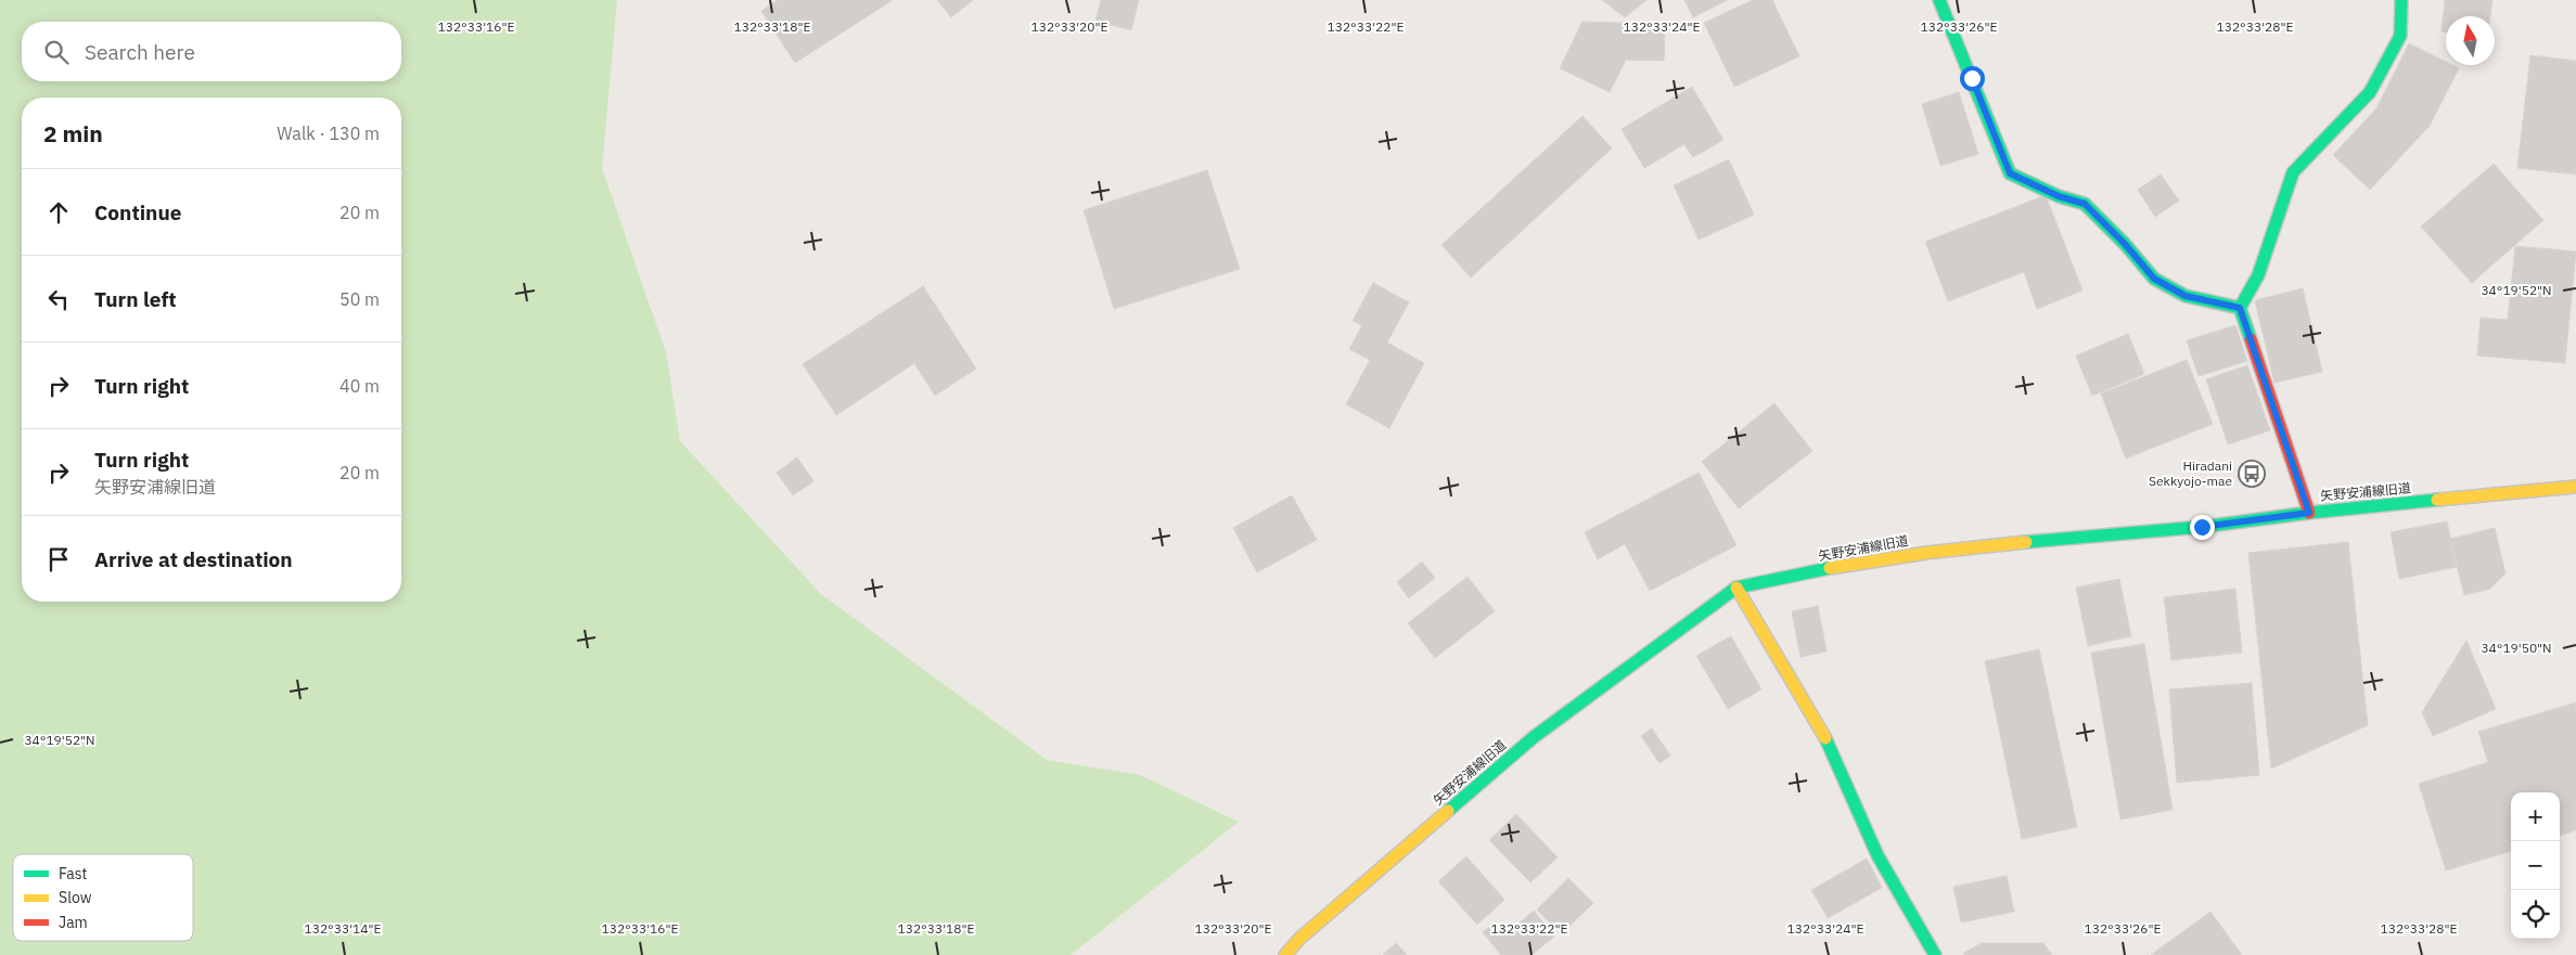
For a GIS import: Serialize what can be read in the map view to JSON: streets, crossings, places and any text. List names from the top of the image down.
{
  "streets": {
    "street": ["矢野安浦線旧道"]
  },
  "places": {
    "bus stop": ["Hiradani Sekkyojo-mae"]
  },
  "legend": ["Fast", "Slow", "Jam"],
  "north": "top",
  "page": {
    "search": "Search here",
    "heading": ["2 min", "Walk · 130 m"],
    "list": [
      ["Continue", "20 m"],
      ["Turn left", "50 m"],
      ["Turn right", "40 m"],
      ["Turn right", "矢野安浦線旧道", "20 m"],
      "Arrive at destination"
    ],
    "map_buttons": ["+", "−"]
  },
  "coordinates": [
    "132°33'16\"E",
    "132°33'18\"E",
    "132°33'20\"E",
    "132°33'22\"E",
    "132°33'24\"E",
    "132°33'26\"E",
    "132°33'28\"E",
    "34°19'52\"N",
    "34°19'50\"N",
    "132°33'14\"E"
  ]
}
